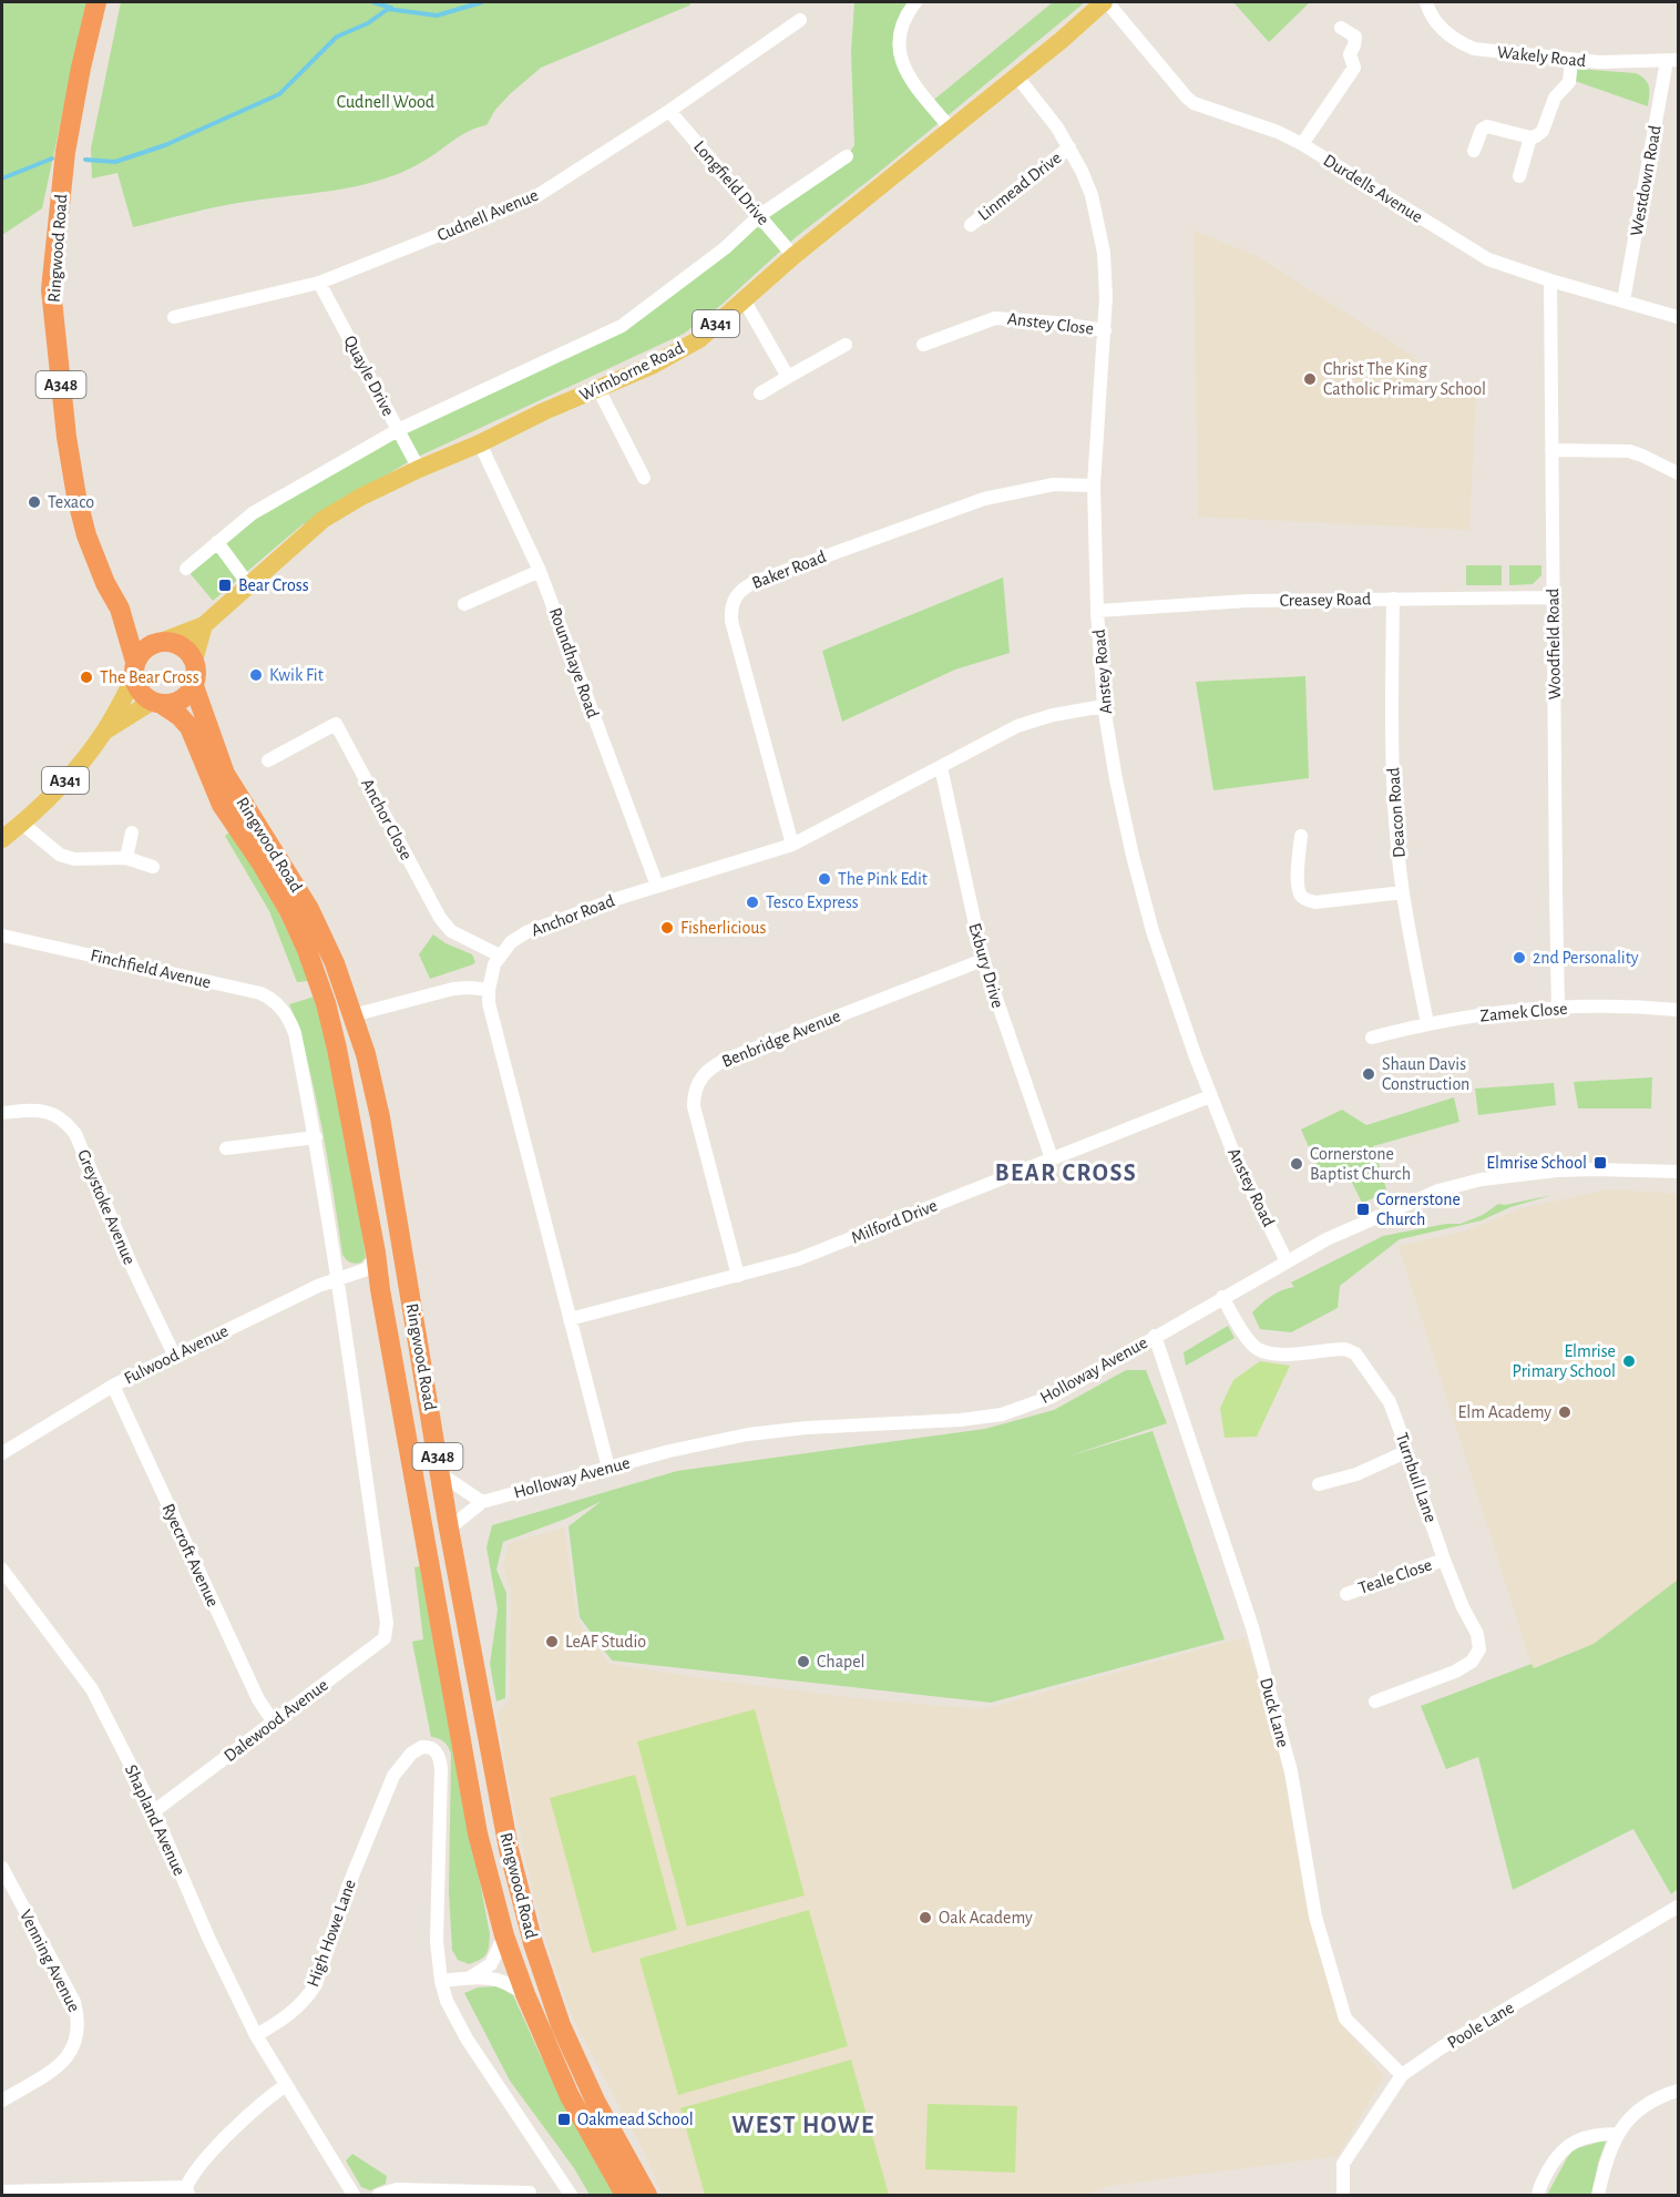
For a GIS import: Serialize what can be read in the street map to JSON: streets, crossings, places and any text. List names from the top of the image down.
{
  "streets": {
    "highway": ["Ringwood Road", "A348"],
    "main road": ["A341", "Wimborne Road"],
    "street": [
      "Wakely Road",
      "Westdown Road",
      "Longfield Drive",
      "Linmead Drive",
      "Durdells Avenue",
      "Cudnell Avenue",
      "Anstey Close",
      "Quayle Drive",
      "Baker Road",
      "Creasey Road",
      "Woodfield Road",
      "Roundhaye Road",
      "Anstey Road",
      "Deacon Road",
      "Anchor Close",
      "Anchor Road",
      "Exbury Drive",
      "Finchfield Avenue",
      "Zamek Close",
      "Benbridge Avenue",
      "Greystoke Avenue",
      "Milford Drive",
      "Fulwood Avenue",
      "Holloway Avenue",
      "Turnbull Lane",
      "Ryecroft Avenue",
      "Teale Close",
      "Duck Lane",
      "Dalewood Avenue",
      "Shapland Avenue",
      "High Howe Lane",
      "Venning Avenue",
      "Poole Lane"
    ]
  },
  "crossings": [
    ["Wakely Road", "Westdown Road"],
    ["Westdown Road", "Durdells Avenue"],
    ["Longfield Drive", "Cudnell Avenue"],
    ["Longfield Drive", "Wimborne Road"],
    ["Linmead Drive", "Anstey Road"],
    ["Durdells Avenue", "Wimborne Road"],
    ["Durdells Avenue", "Woodfield Road"],
    ["Cudnell Avenue", "Quayle Drive"],
    ["Ringwood Road", "A341"],
    ["Ringwood Road", "Wimborne Road"],
    ["Ringwood Road", "A348"],
    ["Ringwood Road", "Holloway Avenue"],
    ["A341", "Wimborne Road"],
    ["A341", "A348"],
    ["Anstey Close", "Anstey Road"],
    ["Wimborne Road", "Quayle Drive"],
    ["Wimborne Road", "A348"],
    ["Wimborne Road", "Roundhaye Road"],
    ["Wimborne Road", "Anstey Road"],
    ["Baker Road", "Anstey Road"],
    ["Baker Road", "Anchor Road"],
    ["Creasey Road", "Woodfield Road"],
    ["Creasey Road", "Anstey Road"],
    ["Creasey Road", "Deacon Road"],
    ["Woodfield Road", "Zamek Close"],
    ["Roundhaye Road", "Anchor Road"],
    ["Anstey Road", "Anchor Road"],
    ["Anstey Road", "Milford Drive"],
    ["Anstey Road", "Holloway Avenue"],
    ["Deacon Road", "Zamek Close"],
    ["Anchor Close", "Anchor Road"],
    ["Anchor Road", "Exbury Drive"],
    ["Anchor Road", "Milford Drive"],
    ["Anchor Road", "Holloway Avenue"],
    ["Exbury Drive", "Benbridge Avenue"],
    ["Exbury Drive", "Milford Drive"],
    ["Benbridge Avenue", "Milford Drive"],
    ["Greystoke Avenue", "Fulwood Avenue"],
    ["Fulwood Avenue", "Ryecroft Avenue"],
    ["Fulwood Avenue", "Dalewood Avenue"],
    ["Holloway Avenue", "Turnbull Lane"],
    ["Holloway Avenue", "Duck Lane"],
    ["Turnbull Lane", "Teale Close"],
    ["Ryecroft Avenue", "Dalewood Avenue"],
    ["Duck Lane", "Poole Lane"],
    ["Dalewood Avenue", "Shapland Avenue"],
    ["Shapland Avenue", "High Howe Lane"]
  ],
  "districts": ["BEAR CROSS", "WEST HOWE"],
  "parks": ["Cudnell Wood"],
  "places": {
    "other": [
      "Christ The King Catholic Primary School",
      "Texaco",
      "Kwik Fit",
      "The Bear Cross",
      "The Pink Edit",
      "Tesco Express",
      "Fisherlicious",
      "2nd Personality",
      "Shaun Davis Construction",
      "Cornerstone Baptist Church",
      "Elmrise Primary School",
      "Elm Academy",
      "LeAF Studio",
      "Chapel",
      "Oak Academy"
    ],
    "transit": [
      "Bear Cross",
      "Elmrise School",
      "Cornerstone Church",
      "Oakmead School"
    ]
  }
}
